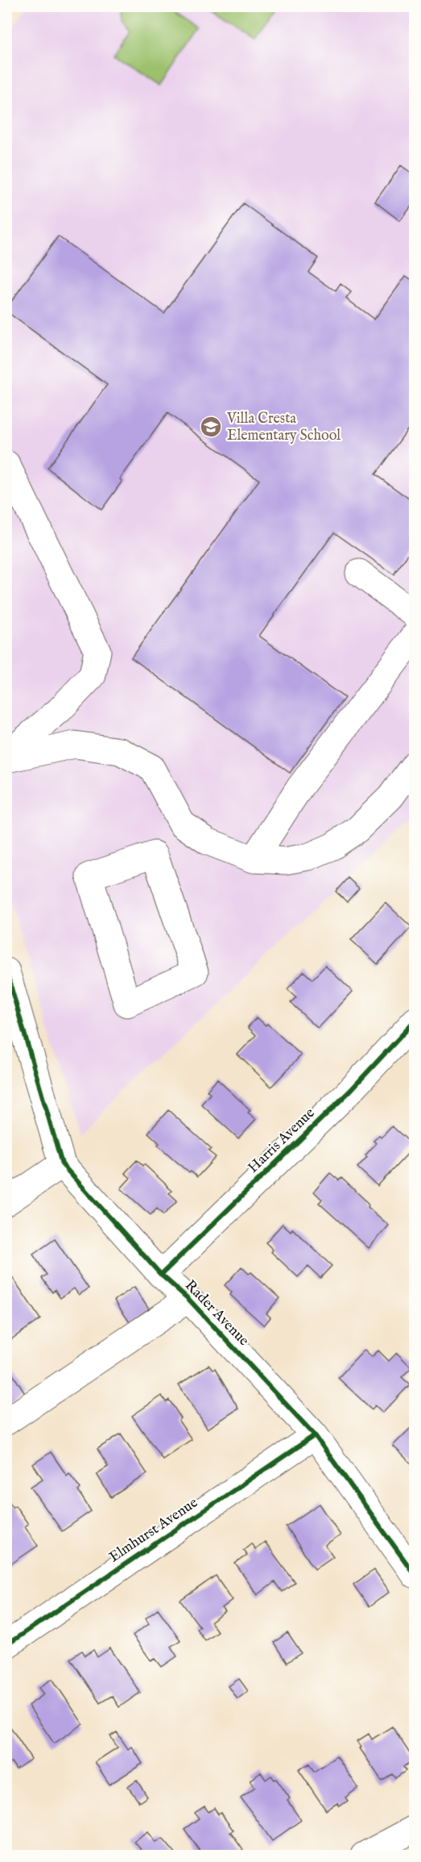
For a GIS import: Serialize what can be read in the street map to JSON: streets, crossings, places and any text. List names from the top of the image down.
{
  "streets": {
    "street": ["Harris Avenue", "Rader Avenue", "Elmhurst Avenue"]
  },
  "crossings": [
    ["Harris Avenue", "Rader Avenue"],
    ["Rader Avenue", "Elmhurst Avenue"]
  ],
  "places": {
    "school or university": ["Villa Cresta Elementary School"]
  }
}
